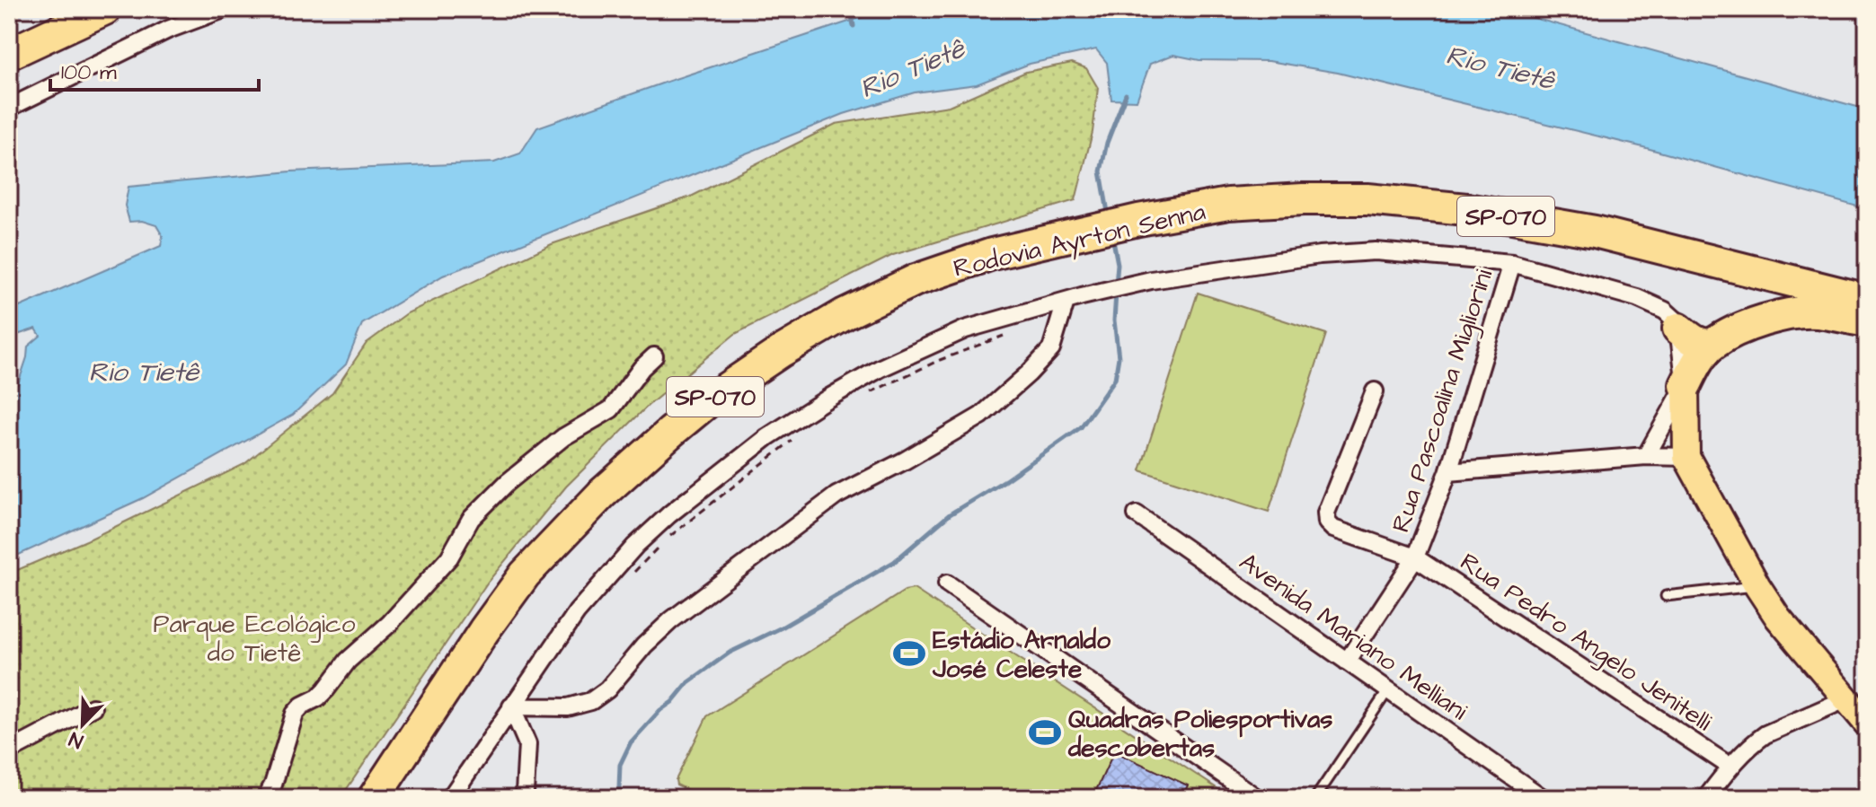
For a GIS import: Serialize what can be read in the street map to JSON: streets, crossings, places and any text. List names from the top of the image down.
{
  "streets": {
    "highway": ["SP-070", "Rodovia Ayrton Senna"],
    "street": ["Rua Pascoalina Migliorini", "Avenida Mariano Melliani", "Rua Pedro Angelo Jenitelli"]
  },
  "crossings": [
    ["Rua Pascoalina Migliorini", "Avenida Mariano Melliani"],
    ["Rua Pascoalina Migliorini", "Rua Pedro Angelo Jenitelli"]
  ],
  "water": ["Rio Tietê"],
  "parks": ["Parque Ecológico do Tietê"],
  "places": {
    "sports": ["Estádio Arnaldo José Celeste", "Quadras Poliesportivas descobertas"]
  },
  "scale_bar": "100 m",
  "north": "bottom left"
}
